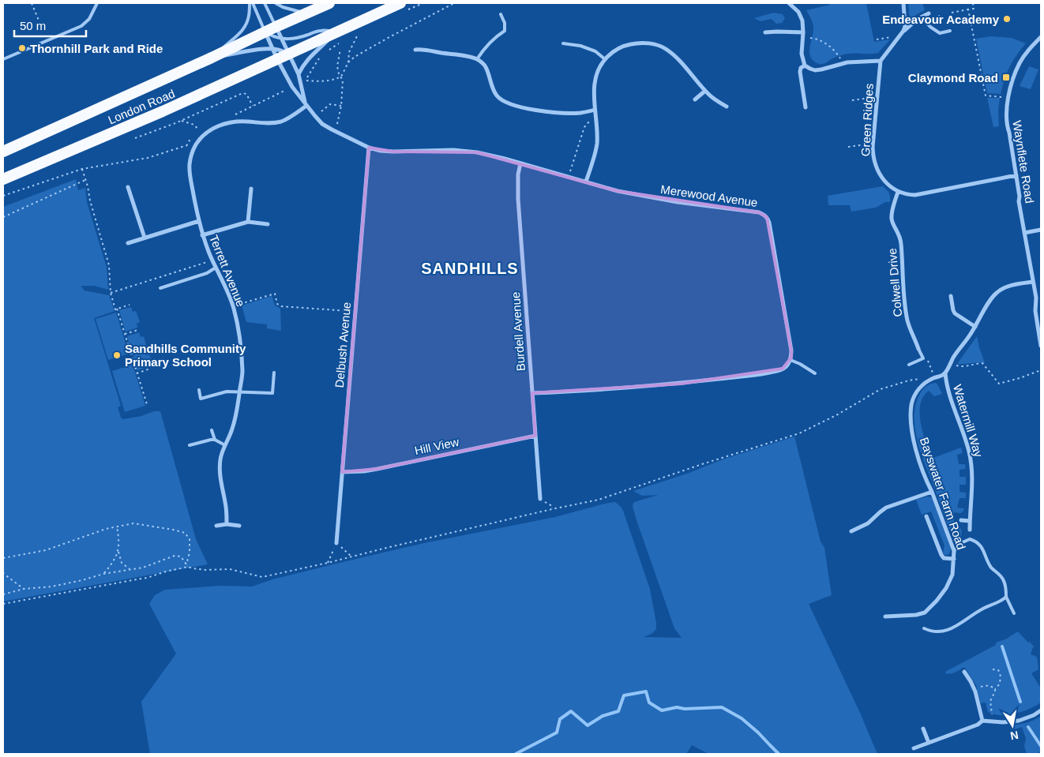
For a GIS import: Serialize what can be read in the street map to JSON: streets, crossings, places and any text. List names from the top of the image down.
{
  "streets": {
    "highway": ["London Road"],
    "street": [
      "Green Ridges",
      "Waynflete Road",
      "Merewood Avenue",
      "Terrett Avenue",
      "Colwell Drive",
      "Burdell Avenue",
      "Delbush Avenue",
      "Watermill Way",
      "Hill View",
      "Bayswater Farm Road"
    ]
  },
  "crossings": [
    ["London Road", "Merewood Avenue"],
    ["Green Ridges", "Waynflete Road"],
    ["Green Ridges", "Colwell Drive"],
    ["Merewood Avenue", "Terrett Avenue"],
    ["Merewood Avenue", "Burdell Avenue"],
    ["Merewood Avenue", "Delbush Avenue"],
    ["Burdell Avenue", "Hill View"],
    ["Delbush Avenue", "Hill View"],
    ["Watermill Way", "Bayswater Farm Road"]
  ],
  "districts": ["SANDHILLS"],
  "places": {
    "other": ["Endeavour Academy", "Thornhill Park and Ride", "Sandhills Community Primary School"],
    "transit": ["Claymond Road"]
  },
  "scale_bar": "50 m",
  "north": "bottom"
}
